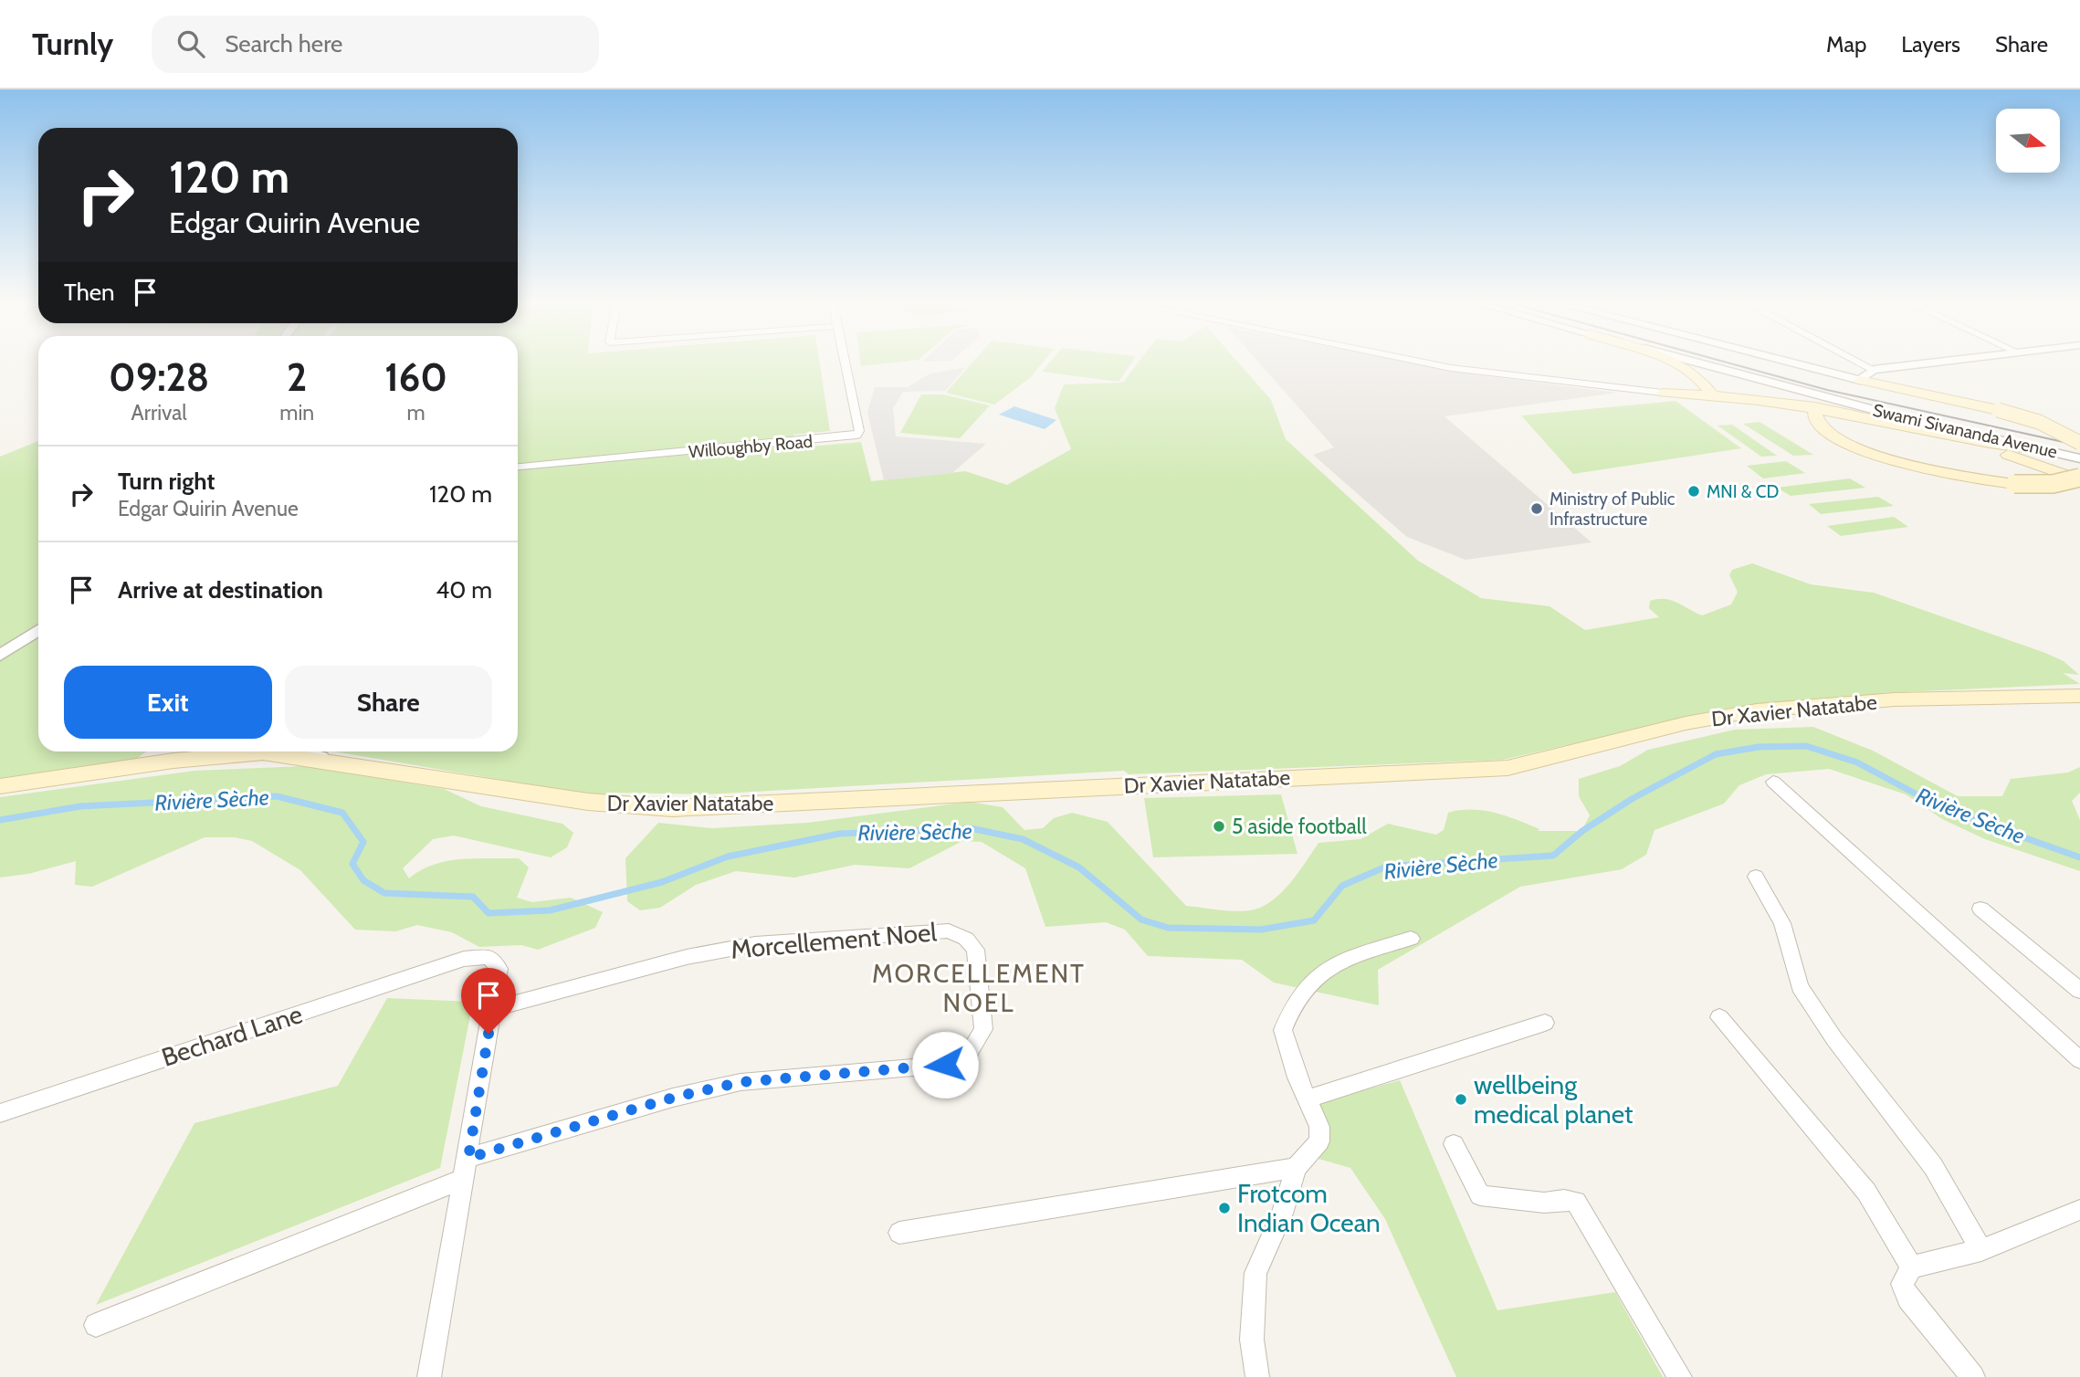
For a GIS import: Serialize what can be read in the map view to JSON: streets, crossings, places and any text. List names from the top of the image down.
{
  "streets": {
    "main road": ["Dr Xavier Natatabe"],
    "street": [
      "Swami Sivananda Avenue",
      "Willoughby Road",
      "Morcellement Noel",
      "Bechard Lane"
    ]
  },
  "crossings": [
    ["Morcellement Noel", "Bechard Lane"]
  ],
  "districts": ["MORCELLEMENT NOEL"],
  "water": ["Rivière Sèche"],
  "places": [
    "MNI & CD",
    "Ministry of Public Infrastructure",
    "5 aside football",
    "wellbeing medical planet",
    "Frotcom Indian Ocean"
  ],
  "north": "right",
  "page": {
    "header": "Turnly",
    "search": "Search here",
    "nav": ["Map", "Layers", "Share"],
    "turn": ["120 m", "Edgar Quirin Avenue"],
    "then": "Then",
    "eta": [
      "09:28",
      "Arrival",
      "2",
      "min",
      "160",
      "m"
    ],
    "list": [
      {
        "name": "Turn right",
        "note": "Edgar Quirin Avenue",
        "value": "120 m"
      },
      {
        "name": "Arrive at destination",
        "value": "40 m"
      }
    ],
    "buttons": ["Exit", "Share"]
  }
}
